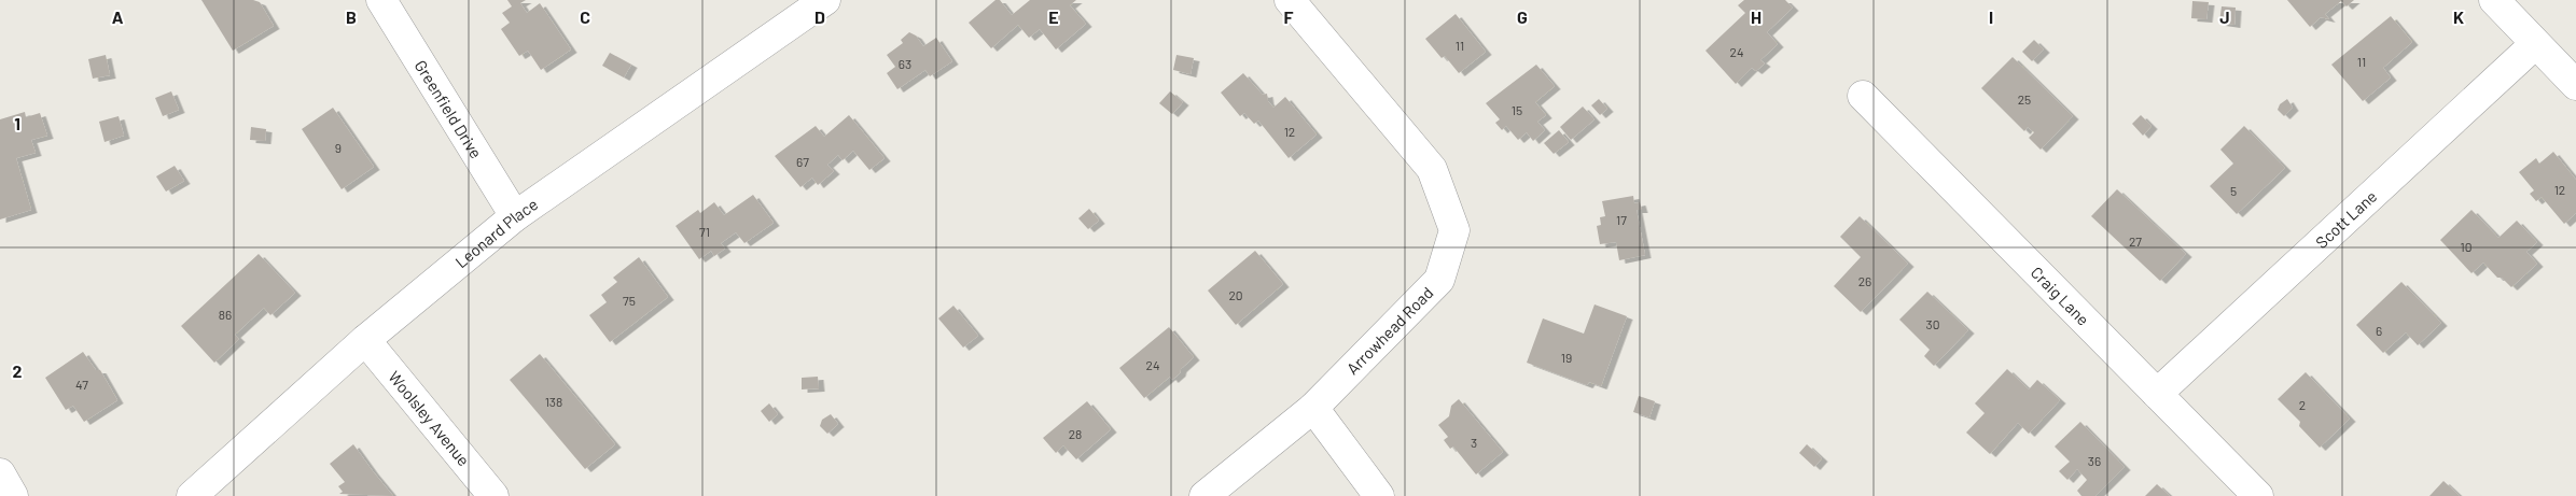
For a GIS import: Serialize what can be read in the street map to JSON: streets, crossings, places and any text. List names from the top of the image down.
{
  "streets": {
    "street": [
      "Greenfield Drive",
      "Scott Lane",
      "Leonard Place",
      "Craig Lane",
      "Arrowhead Road",
      "Woolsley Avenue"
    ]
  },
  "crossings": [
    ["Greenfield Drive", "Leonard Place"],
    ["Scott Lane", "Craig Lane"],
    ["Leonard Place", "Woolsley Avenue"]
  ],
  "house_numbers": [
    "11",
    "24",
    "11",
    "63",
    "25",
    "15",
    "12",
    "9",
    "67",
    "12",
    "5",
    "17",
    "71",
    "27",
    "10",
    "26",
    "20",
    "75",
    "86",
    "30",
    "6",
    "19",
    "24",
    "47",
    "138",
    "2",
    "28",
    "3",
    "36"
  ],
  "grid": {
    "columns": [
      "A",
      "B",
      "C",
      "D",
      "E",
      "F",
      "G",
      "H",
      "I",
      "J",
      "K"
    ],
    "rows": ["1", "2"]
  }
}
